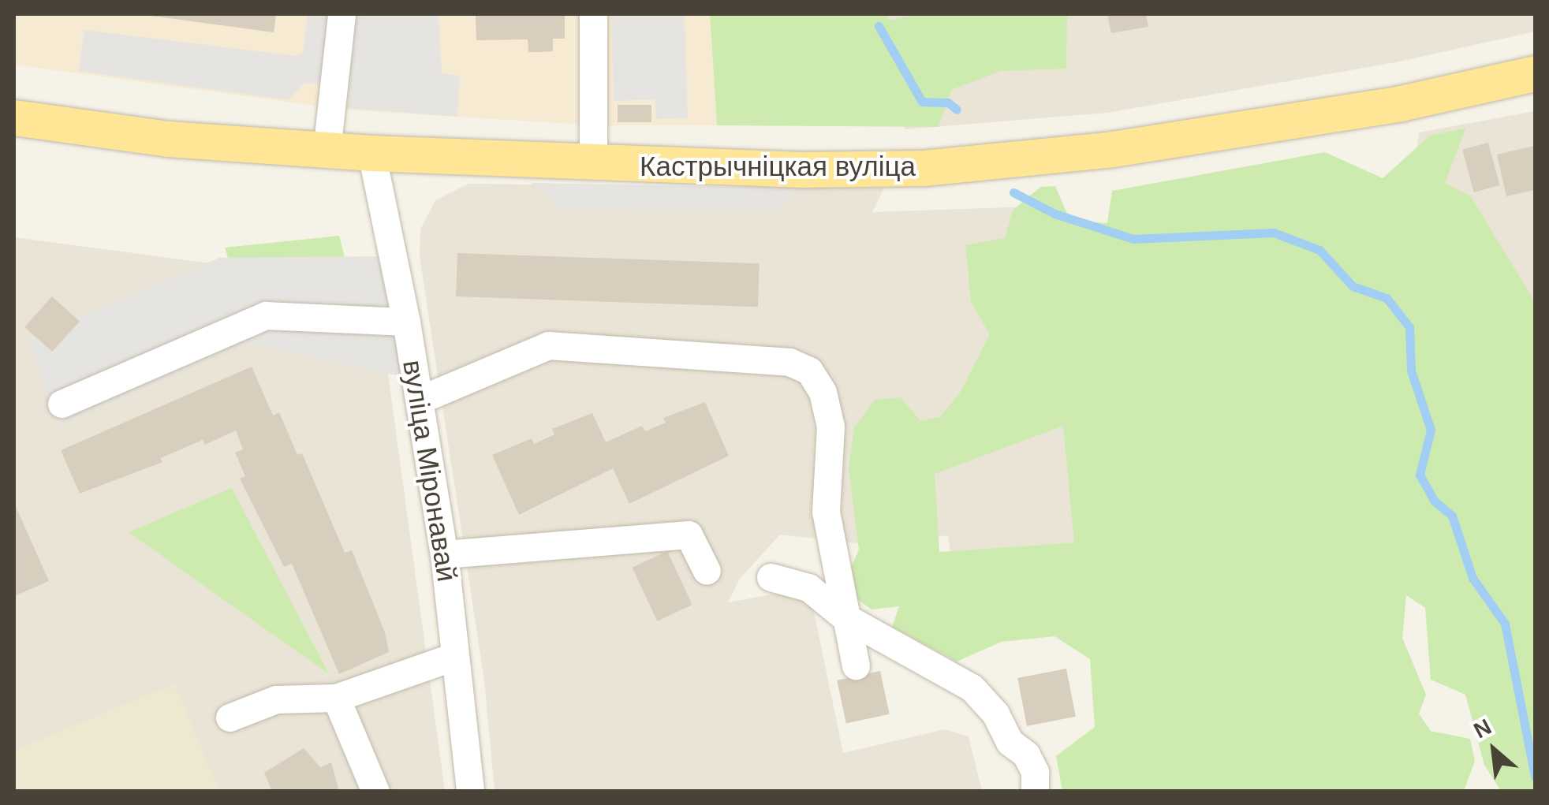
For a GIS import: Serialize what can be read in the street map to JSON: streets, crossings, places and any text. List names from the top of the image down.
{
  "streets": {
    "main road": ["Кастрычніцкая вуліца"],
    "street": ["вуліца Міронавай"]
  },
  "crossings": [
    ["Кастрычніцкая вуліца", "вуліца Міронавай"]
  ],
  "north": "top left"
}
